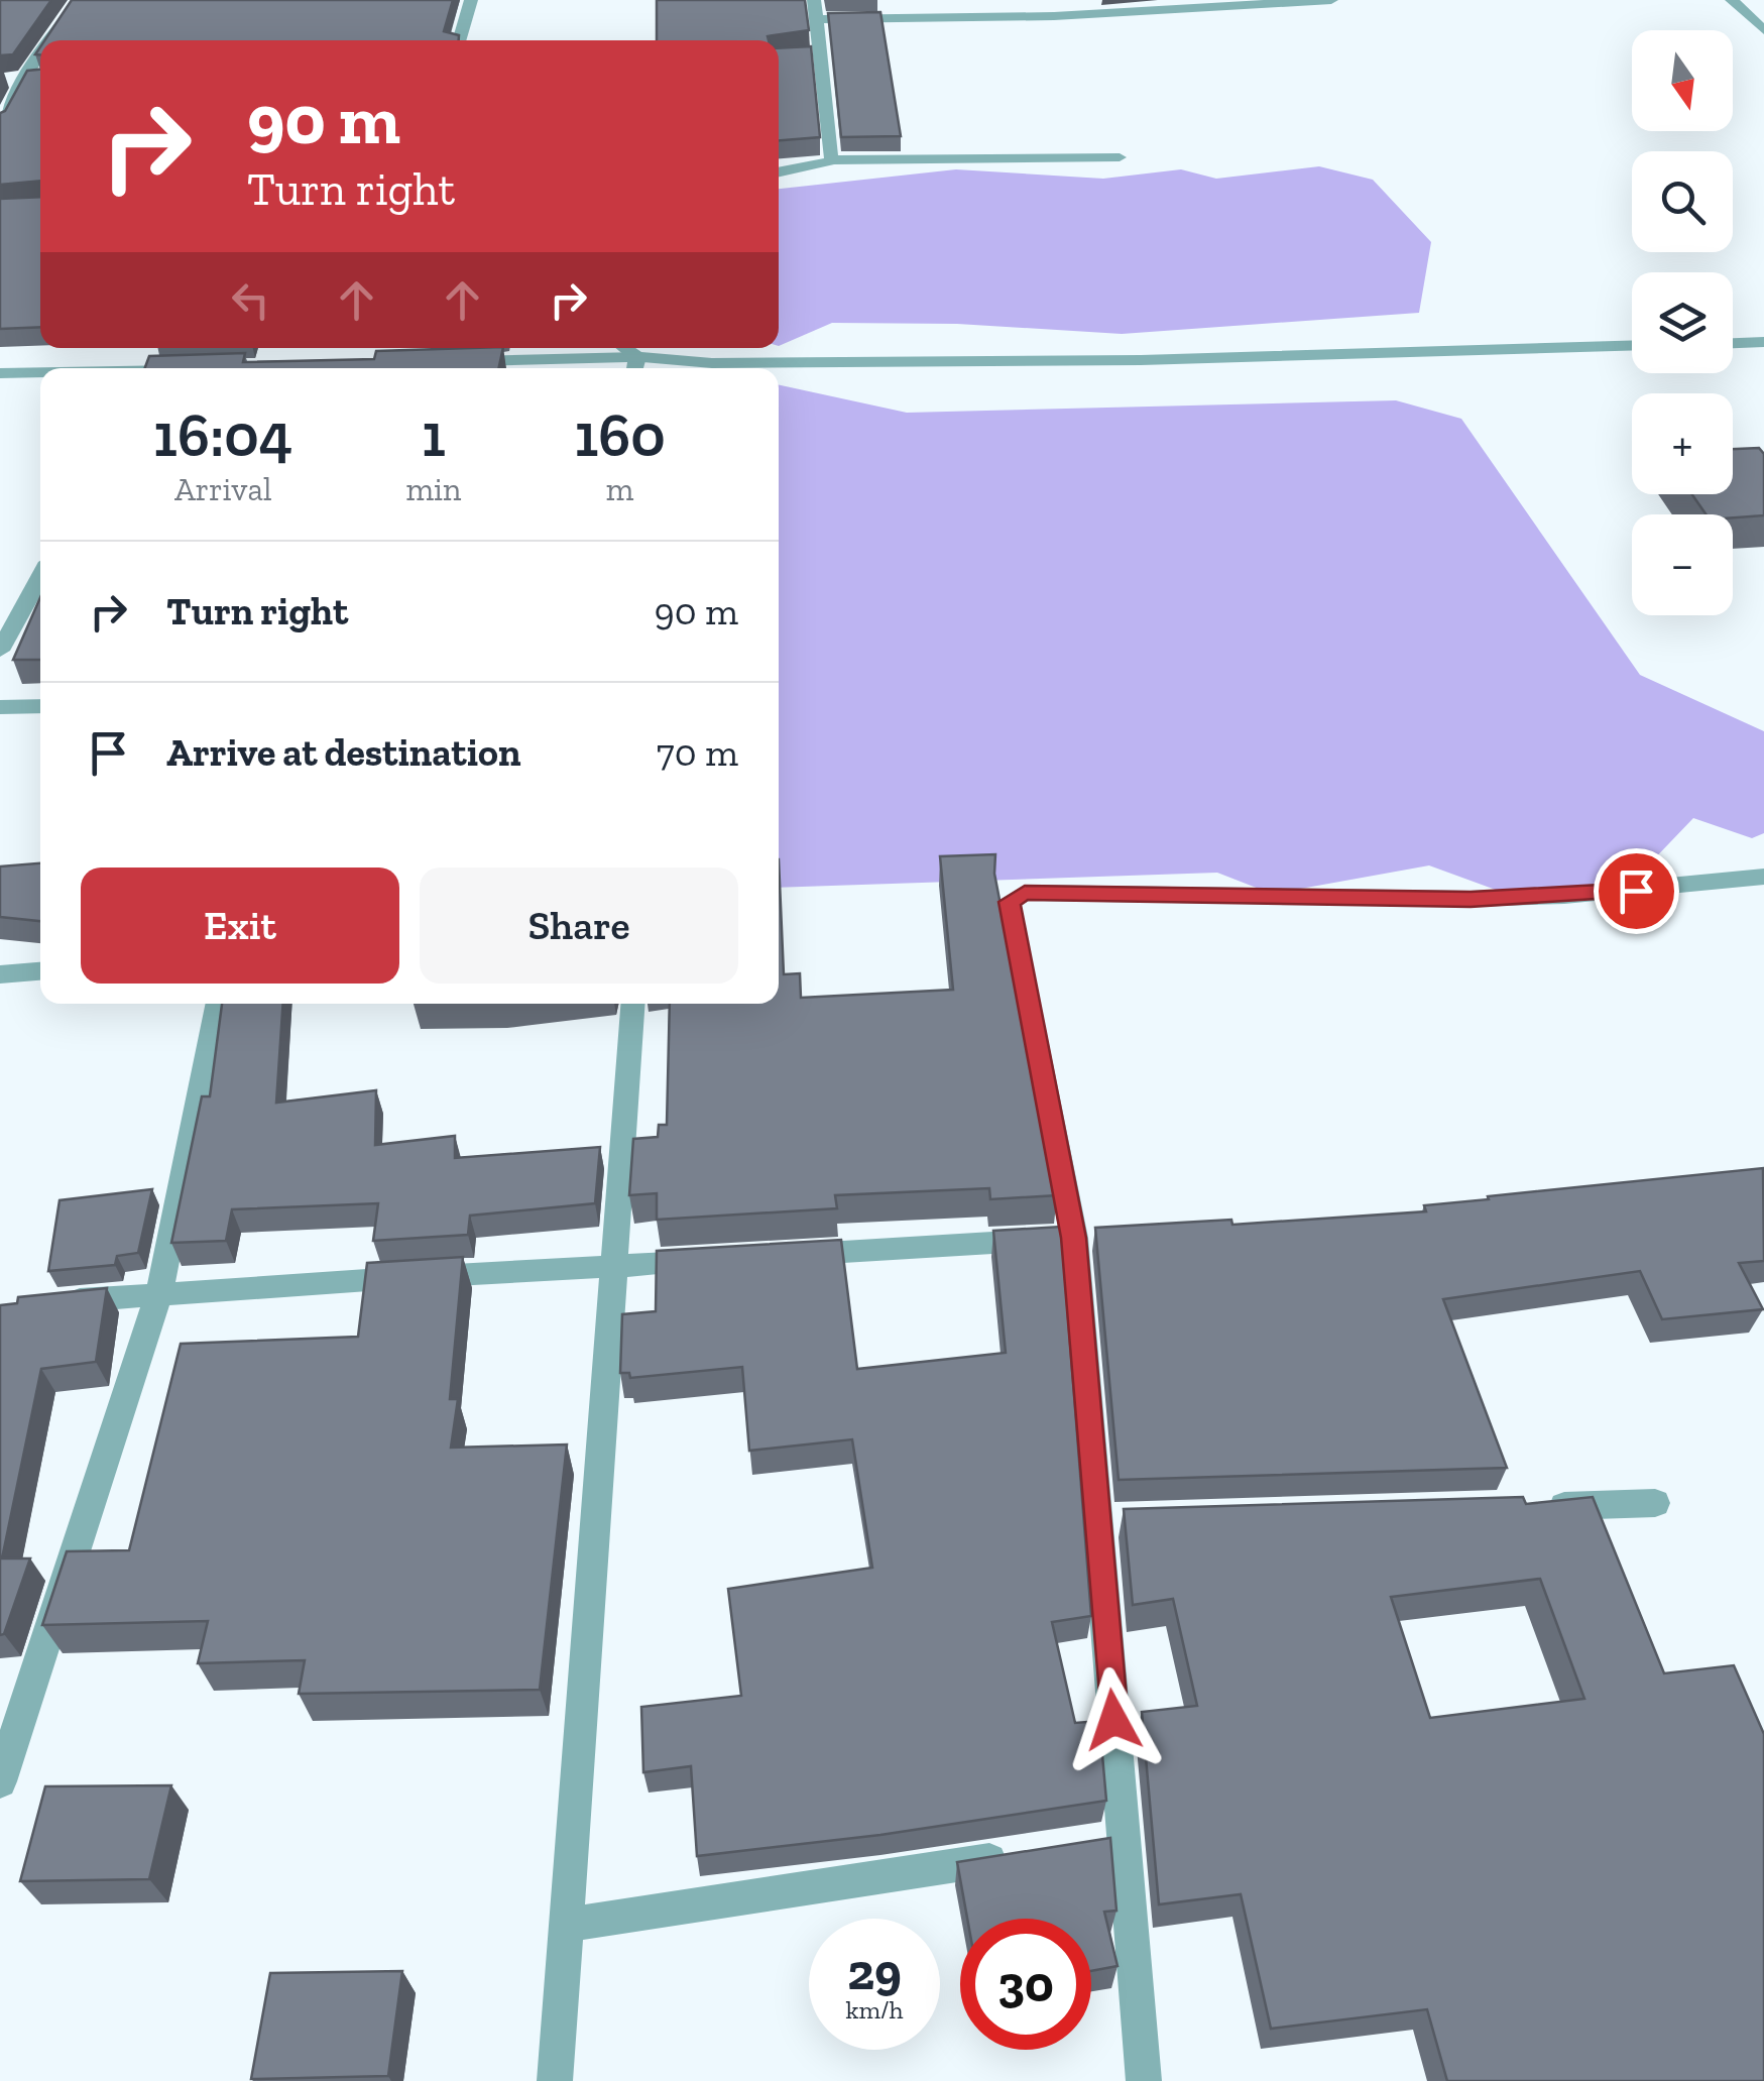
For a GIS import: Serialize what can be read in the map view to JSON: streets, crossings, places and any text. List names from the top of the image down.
{
  "north": "bottom",
  "page": {
    "map_buttons": ["+", "−"],
    "turn": ["90 m", "Turn right"],
    "eta": [
      "16:04",
      "Arrival",
      "1",
      "min",
      "160",
      "m"
    ],
    "list": [
      {
        "name": "Turn right",
        "value": "90 m"
      },
      {
        "name": "Arrive at destination",
        "value": "70 m"
      }
    ],
    "buttons": ["Exit", "Share"],
    "speed": "29 km/h",
    "limit": "30"
  }
}
